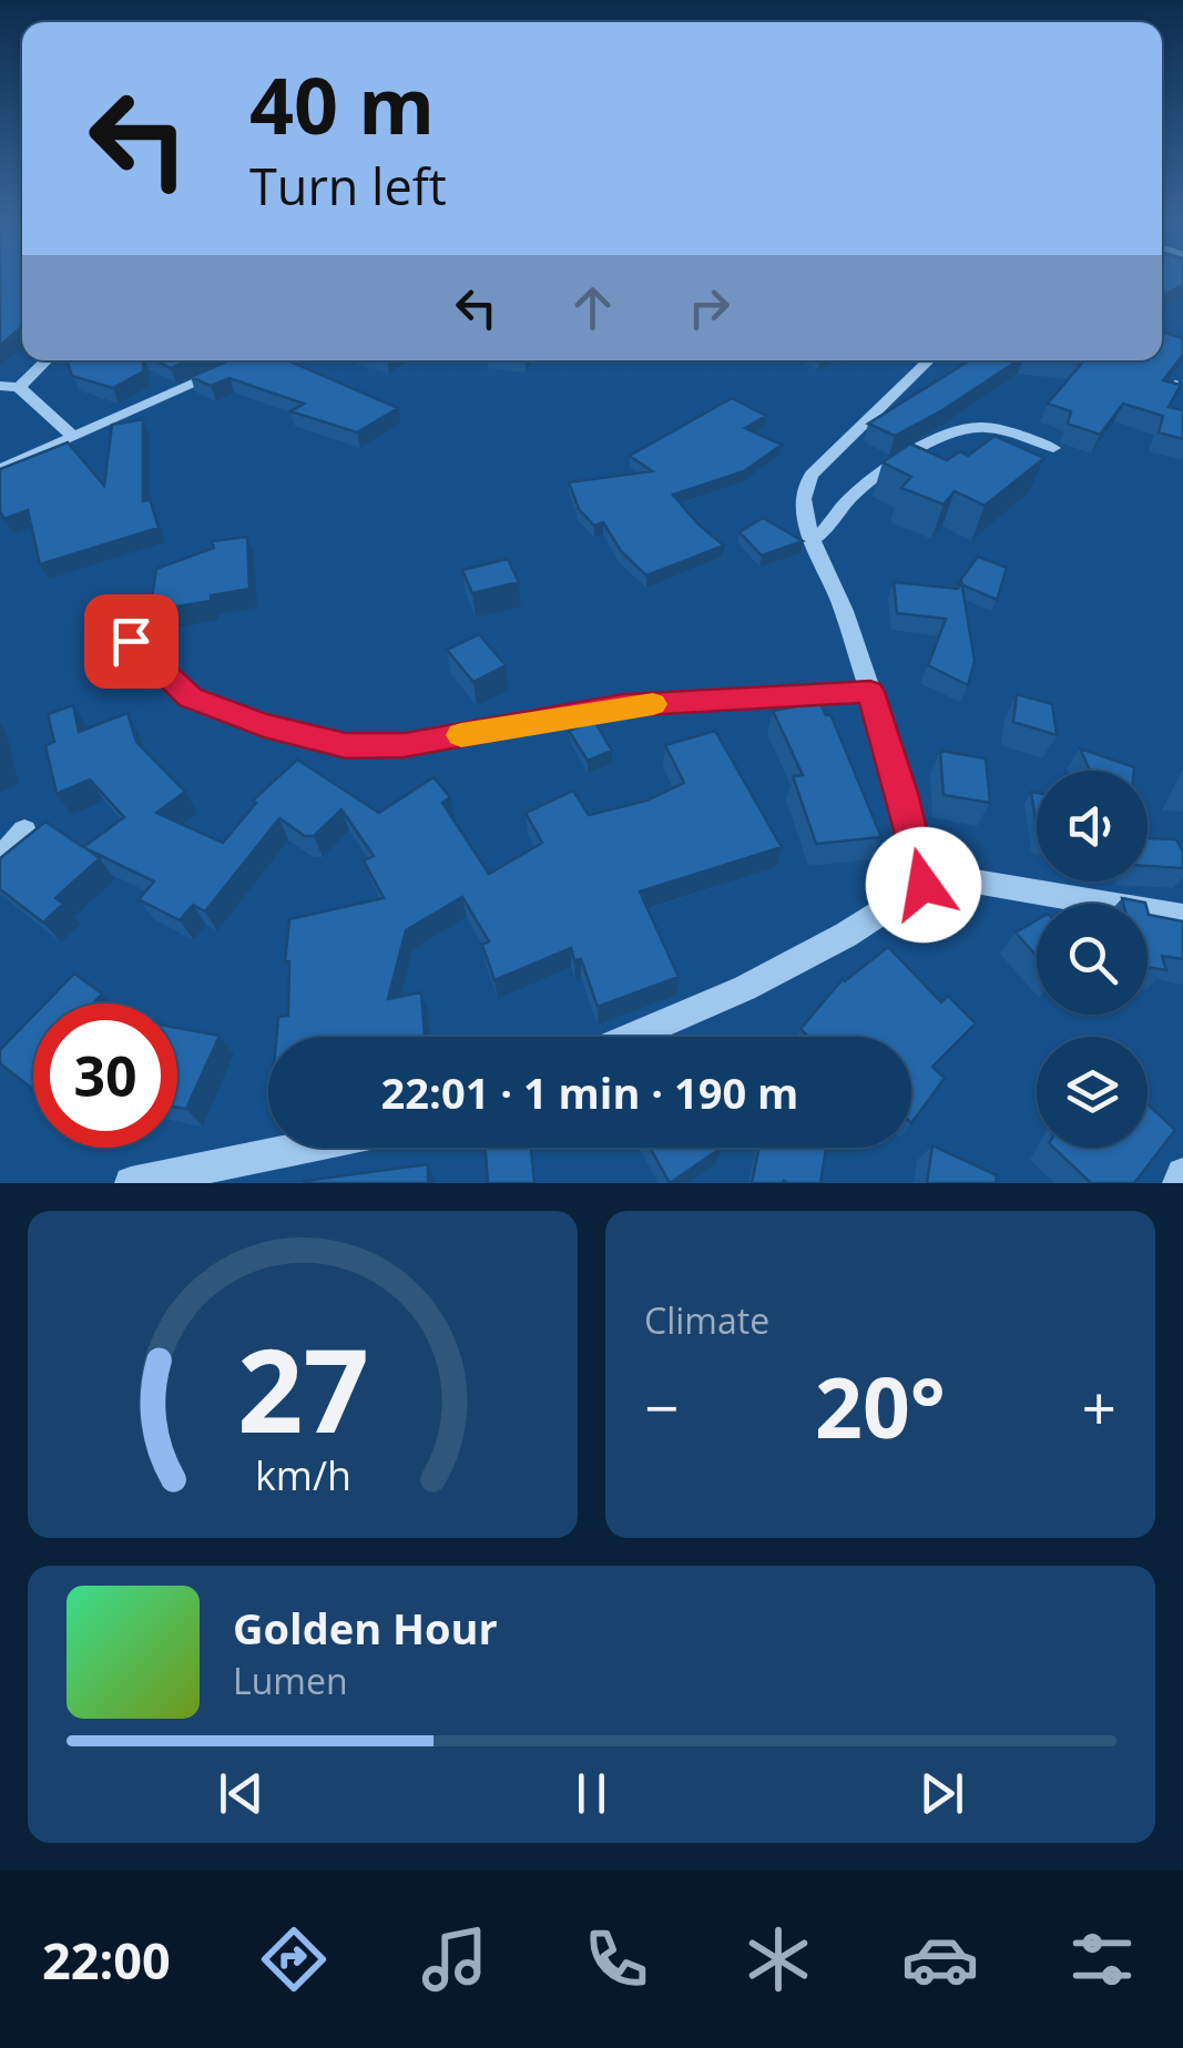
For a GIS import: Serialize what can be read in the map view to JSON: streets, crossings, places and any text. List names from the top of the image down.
{
  "page": {
    "turn": ["40 m", "Turn left"],
    "limit": "30",
    "trip": "22:01 · 1 min · 190 m",
    "tile": "Climate",
    "heat": ["−", "20°", "+"],
    "song": ["Golden Hour", "Lumen"],
    "tabs": "22:00",
    "gauge": ["27", "km/h"]
  }
}
